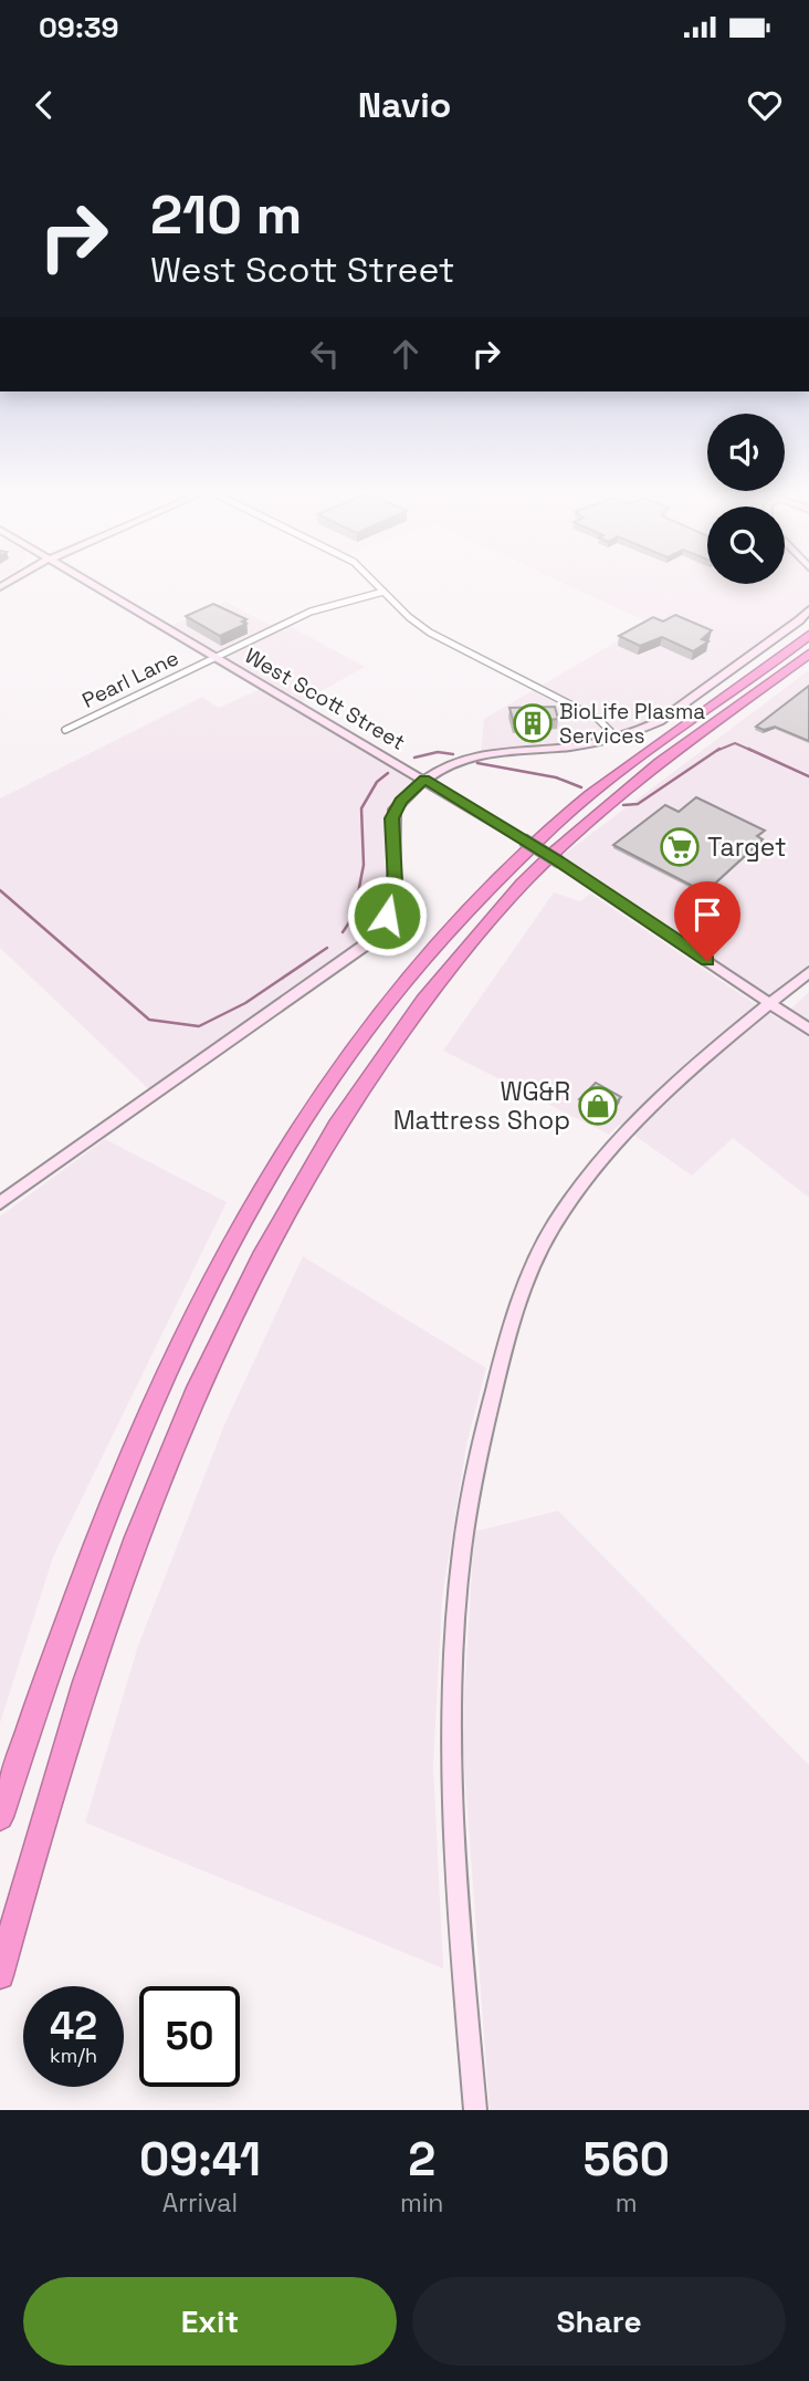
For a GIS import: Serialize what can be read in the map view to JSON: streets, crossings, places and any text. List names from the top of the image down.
{
  "streets": {
    "main road": ["West Scott Street"],
    "street": ["Pearl Lane"]
  },
  "crossings": [
    ["Pearl Lane", "West Scott Street"]
  ],
  "places": {
    "building": ["BioLife Plasma Services"],
    "supermarket": ["Target"],
    "shop": ["WG&R Mattress Shop"]
  },
  "page": {
    "status": "09:39",
    "header": "Navio",
    "turn": ["210 m", "West Scott Street"],
    "speed": "42 km/h",
    "limit": "50",
    "eta": [
      "09:41",
      "Arrival",
      "2",
      "min",
      "560",
      "m"
    ],
    "buttons": ["Exit", "Share"]
  }
}
